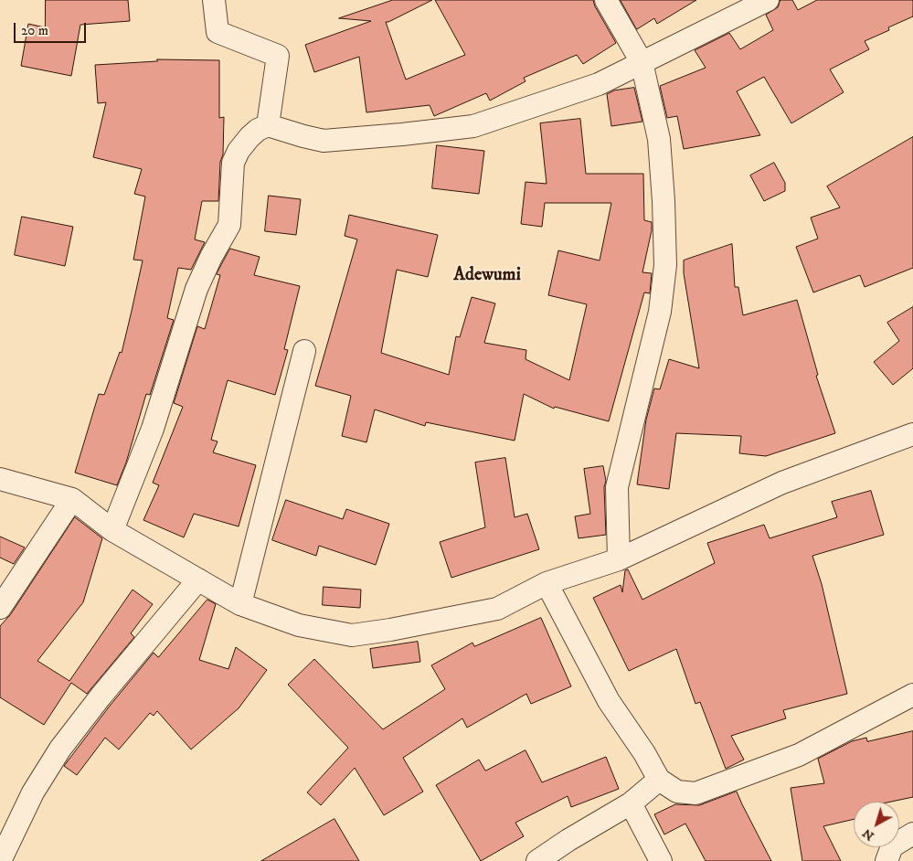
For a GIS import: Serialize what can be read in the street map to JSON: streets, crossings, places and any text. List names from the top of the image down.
{
  "districts": ["Adewumi"],
  "scale_bar": "20 m",
  "north": "bottom left"
}
